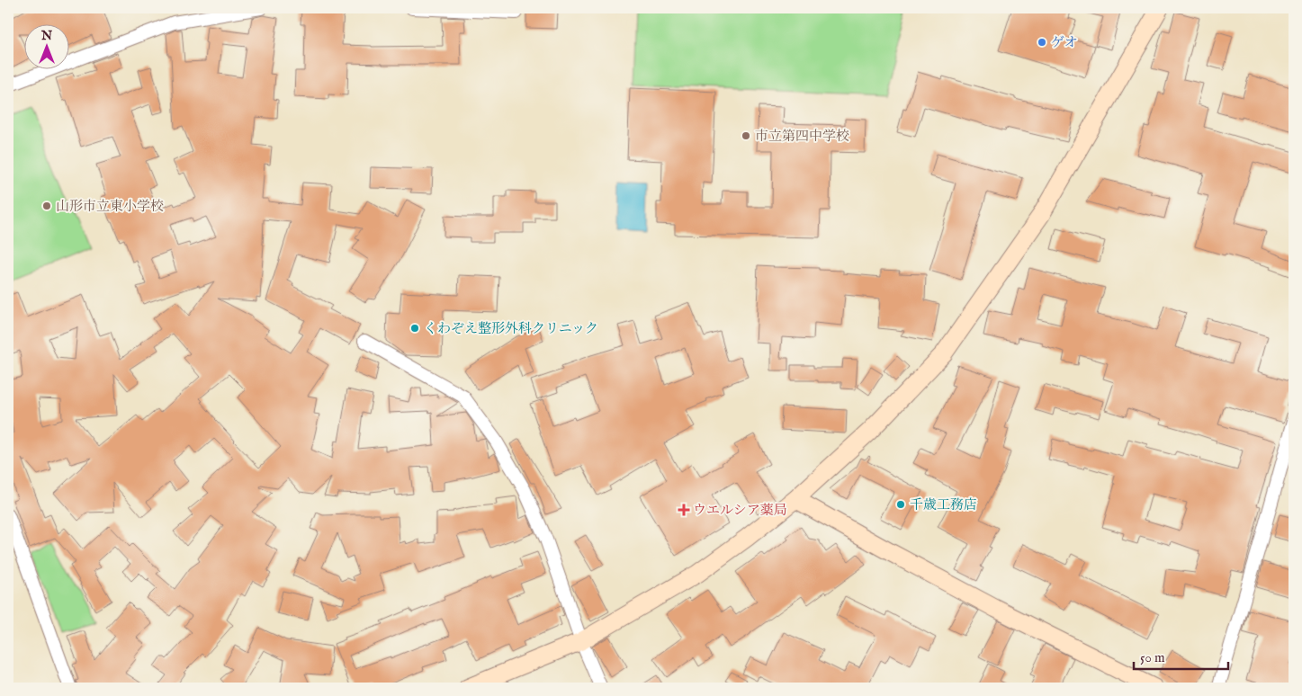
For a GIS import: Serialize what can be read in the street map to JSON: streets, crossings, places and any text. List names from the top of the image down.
{
  "places": {
    "other": [
      "ゲオ",
      "市立第四中学校",
      "山形市立東小学校",
      "くわぞえ整形外科クリニック",
      "千歳工務店"
    ],
    "health": ["ウエルシア薬局"]
  },
  "scale_bar": "50 m",
  "north": "top"
}
